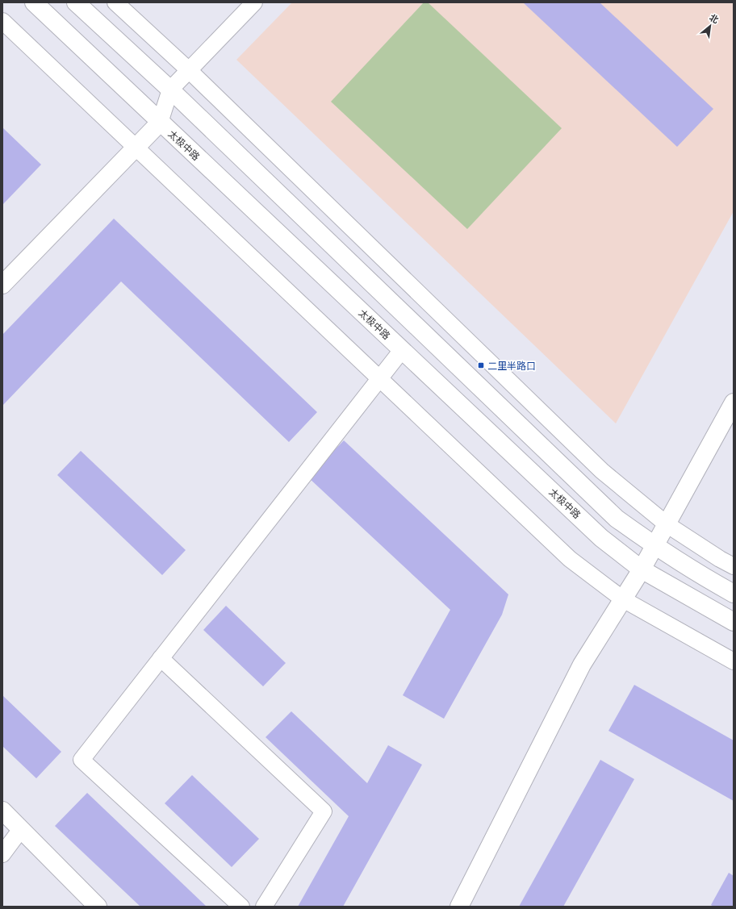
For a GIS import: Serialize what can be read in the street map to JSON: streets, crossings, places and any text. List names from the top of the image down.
{
  "streets": {
    "main road": ["太极中路"]
  },
  "places": {
    "transit": ["二里半路口"]
  },
  "north": "top right"
}
